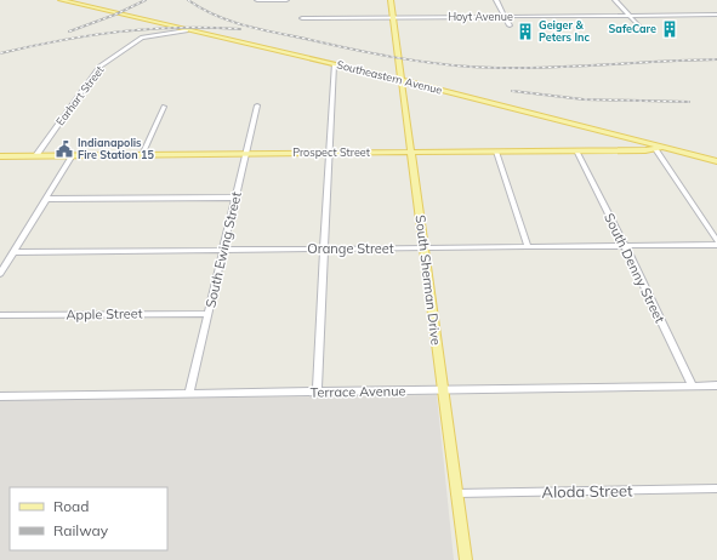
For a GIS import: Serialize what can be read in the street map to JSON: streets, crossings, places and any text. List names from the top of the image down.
{
  "streets": {
    "main road": ["Southeastern Avenue", "Prospect Street", "South Sherman Drive"],
    "street": [
      "Hoyt Avenue",
      "Earhart Street",
      "Orange Street",
      "South Ewing Street",
      "South Denny Street",
      "Apple Street",
      "Terrace Avenue",
      "Aloda Street"
    ]
  },
  "crossings": [
    ["Hoyt Avenue", "South Sherman Drive"],
    ["Southeastern Avenue", "Earhart Street"],
    ["Southeastern Avenue", "Prospect Street"],
    ["Southeastern Avenue", "South Sherman Drive"],
    ["Earhart Street", "Prospect Street"],
    ["Prospect Street", "South Ewing Street"],
    ["Prospect Street", "South Denny Street"],
    ["Prospect Street", "South Sherman Drive"],
    ["Orange Street", "South Ewing Street"],
    ["Orange Street", "South Denny Street"],
    ["Orange Street", "South Sherman Drive"],
    ["South Ewing Street", "Apple Street"],
    ["South Ewing Street", "Terrace Avenue"],
    ["South Denny Street", "Terrace Avenue"],
    ["South Sherman Drive", "Terrace Avenue"],
    ["South Sherman Drive", "Aloda Street"]
  ],
  "places": {
    "building": ["SafeCare", "Geiger & Peters Inc"],
    "public building": ["Indianapolis Fire Station 15"]
  },
  "legend": ["Road", "Railway"]
}
